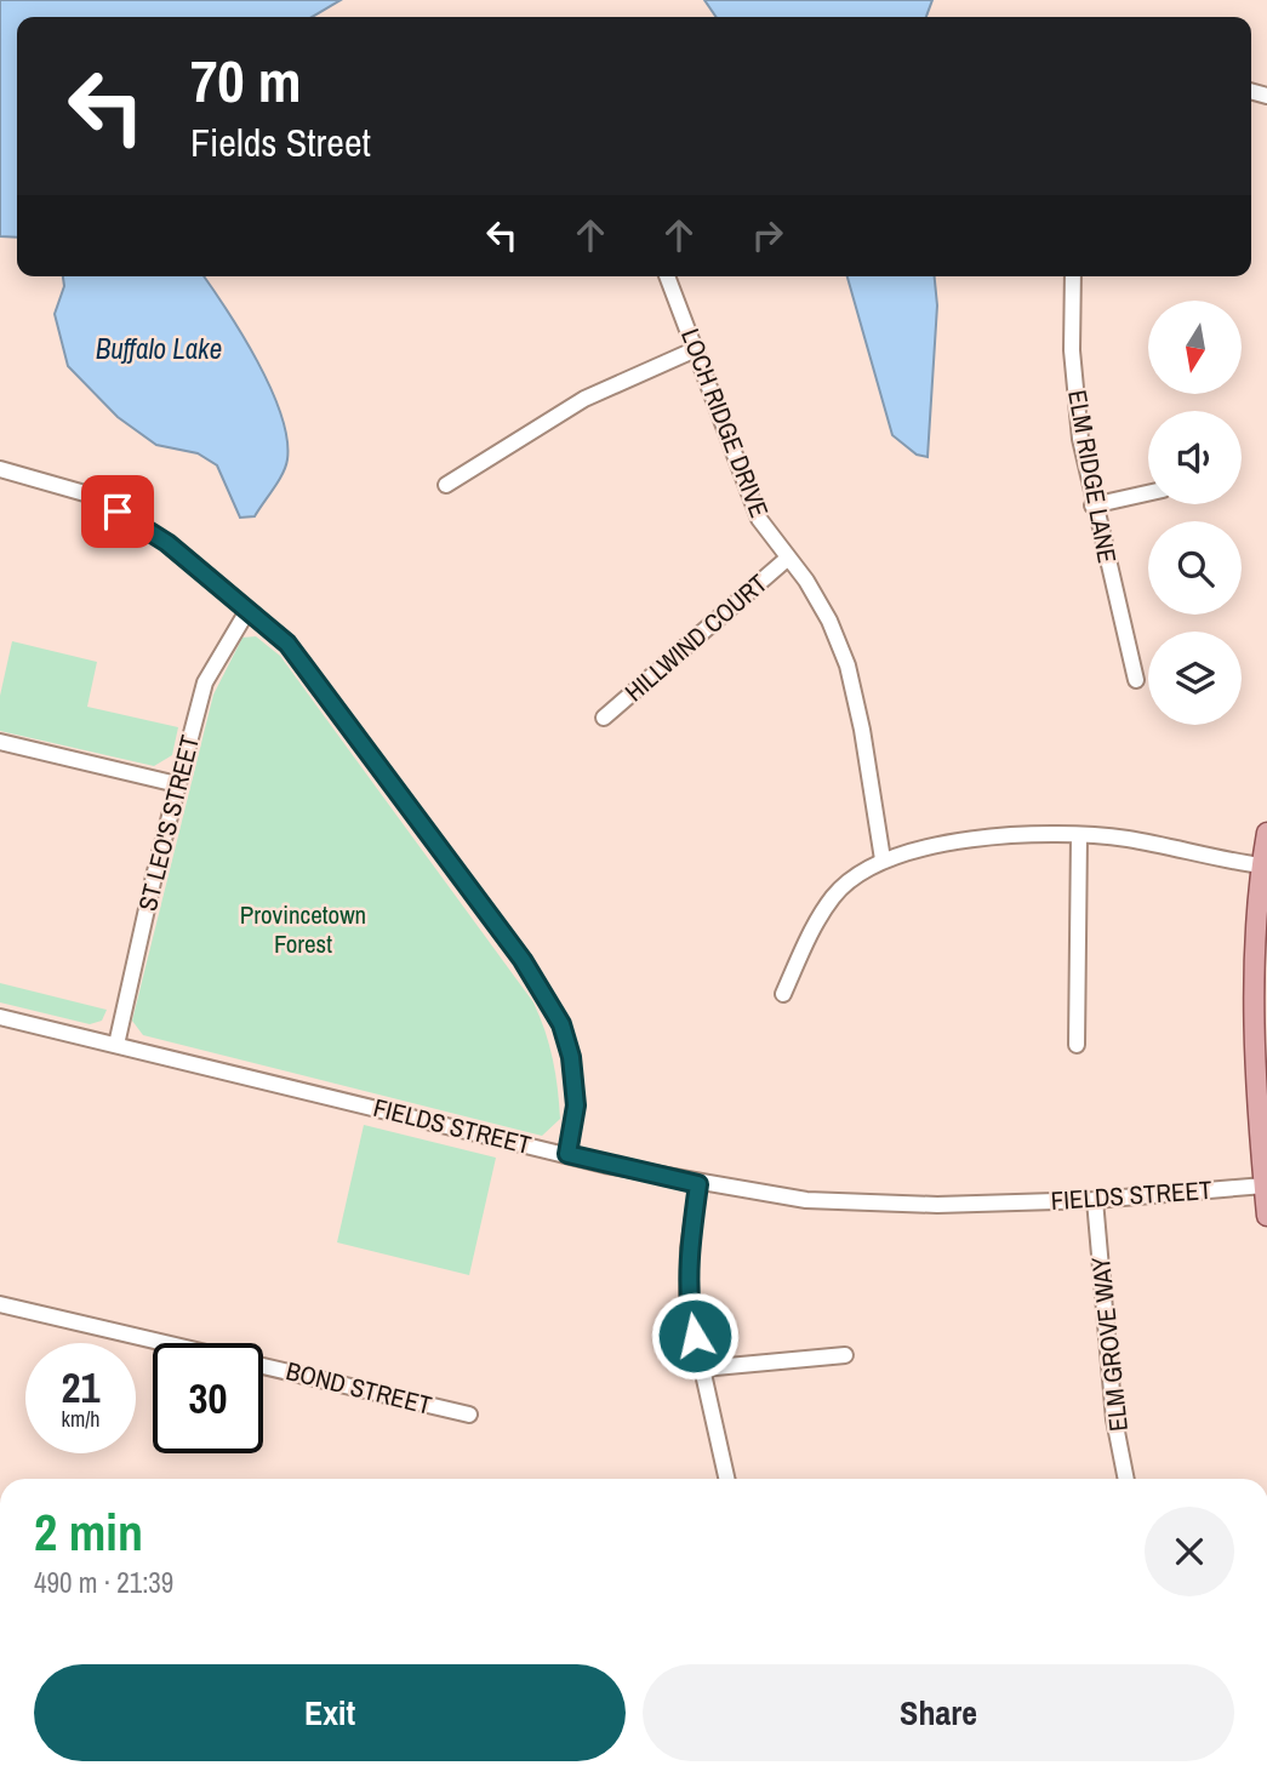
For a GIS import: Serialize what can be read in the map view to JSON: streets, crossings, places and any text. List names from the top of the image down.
{
  "streets": {
    "street": [
      "LOCH RIDGE DRIVE",
      "ELM RIDGE LANE",
      "HILLWIND COURT",
      "ST LEO'S STREET",
      "FIELDS STREET",
      "ELM GROVE WAY",
      "BOND STREET"
    ]
  },
  "crossings": [
    ["LOCH RIDGE DRIVE", "HILLWIND COURT"],
    ["ST LEO'S STREET", "FIELDS STREET"],
    ["FIELDS STREET", "ELM GROVE WAY"]
  ],
  "water": ["Buffalo Lake"],
  "parks": ["Provincetown Forest"],
  "north": "bottom",
  "page": {
    "turn": ["70 m", "Fields Street"],
    "speed": "21 km/h",
    "limit": "30",
    "heading": ["2 min", "490 m · 21:39"],
    "buttons": ["Exit", "Share"]
  }
}
